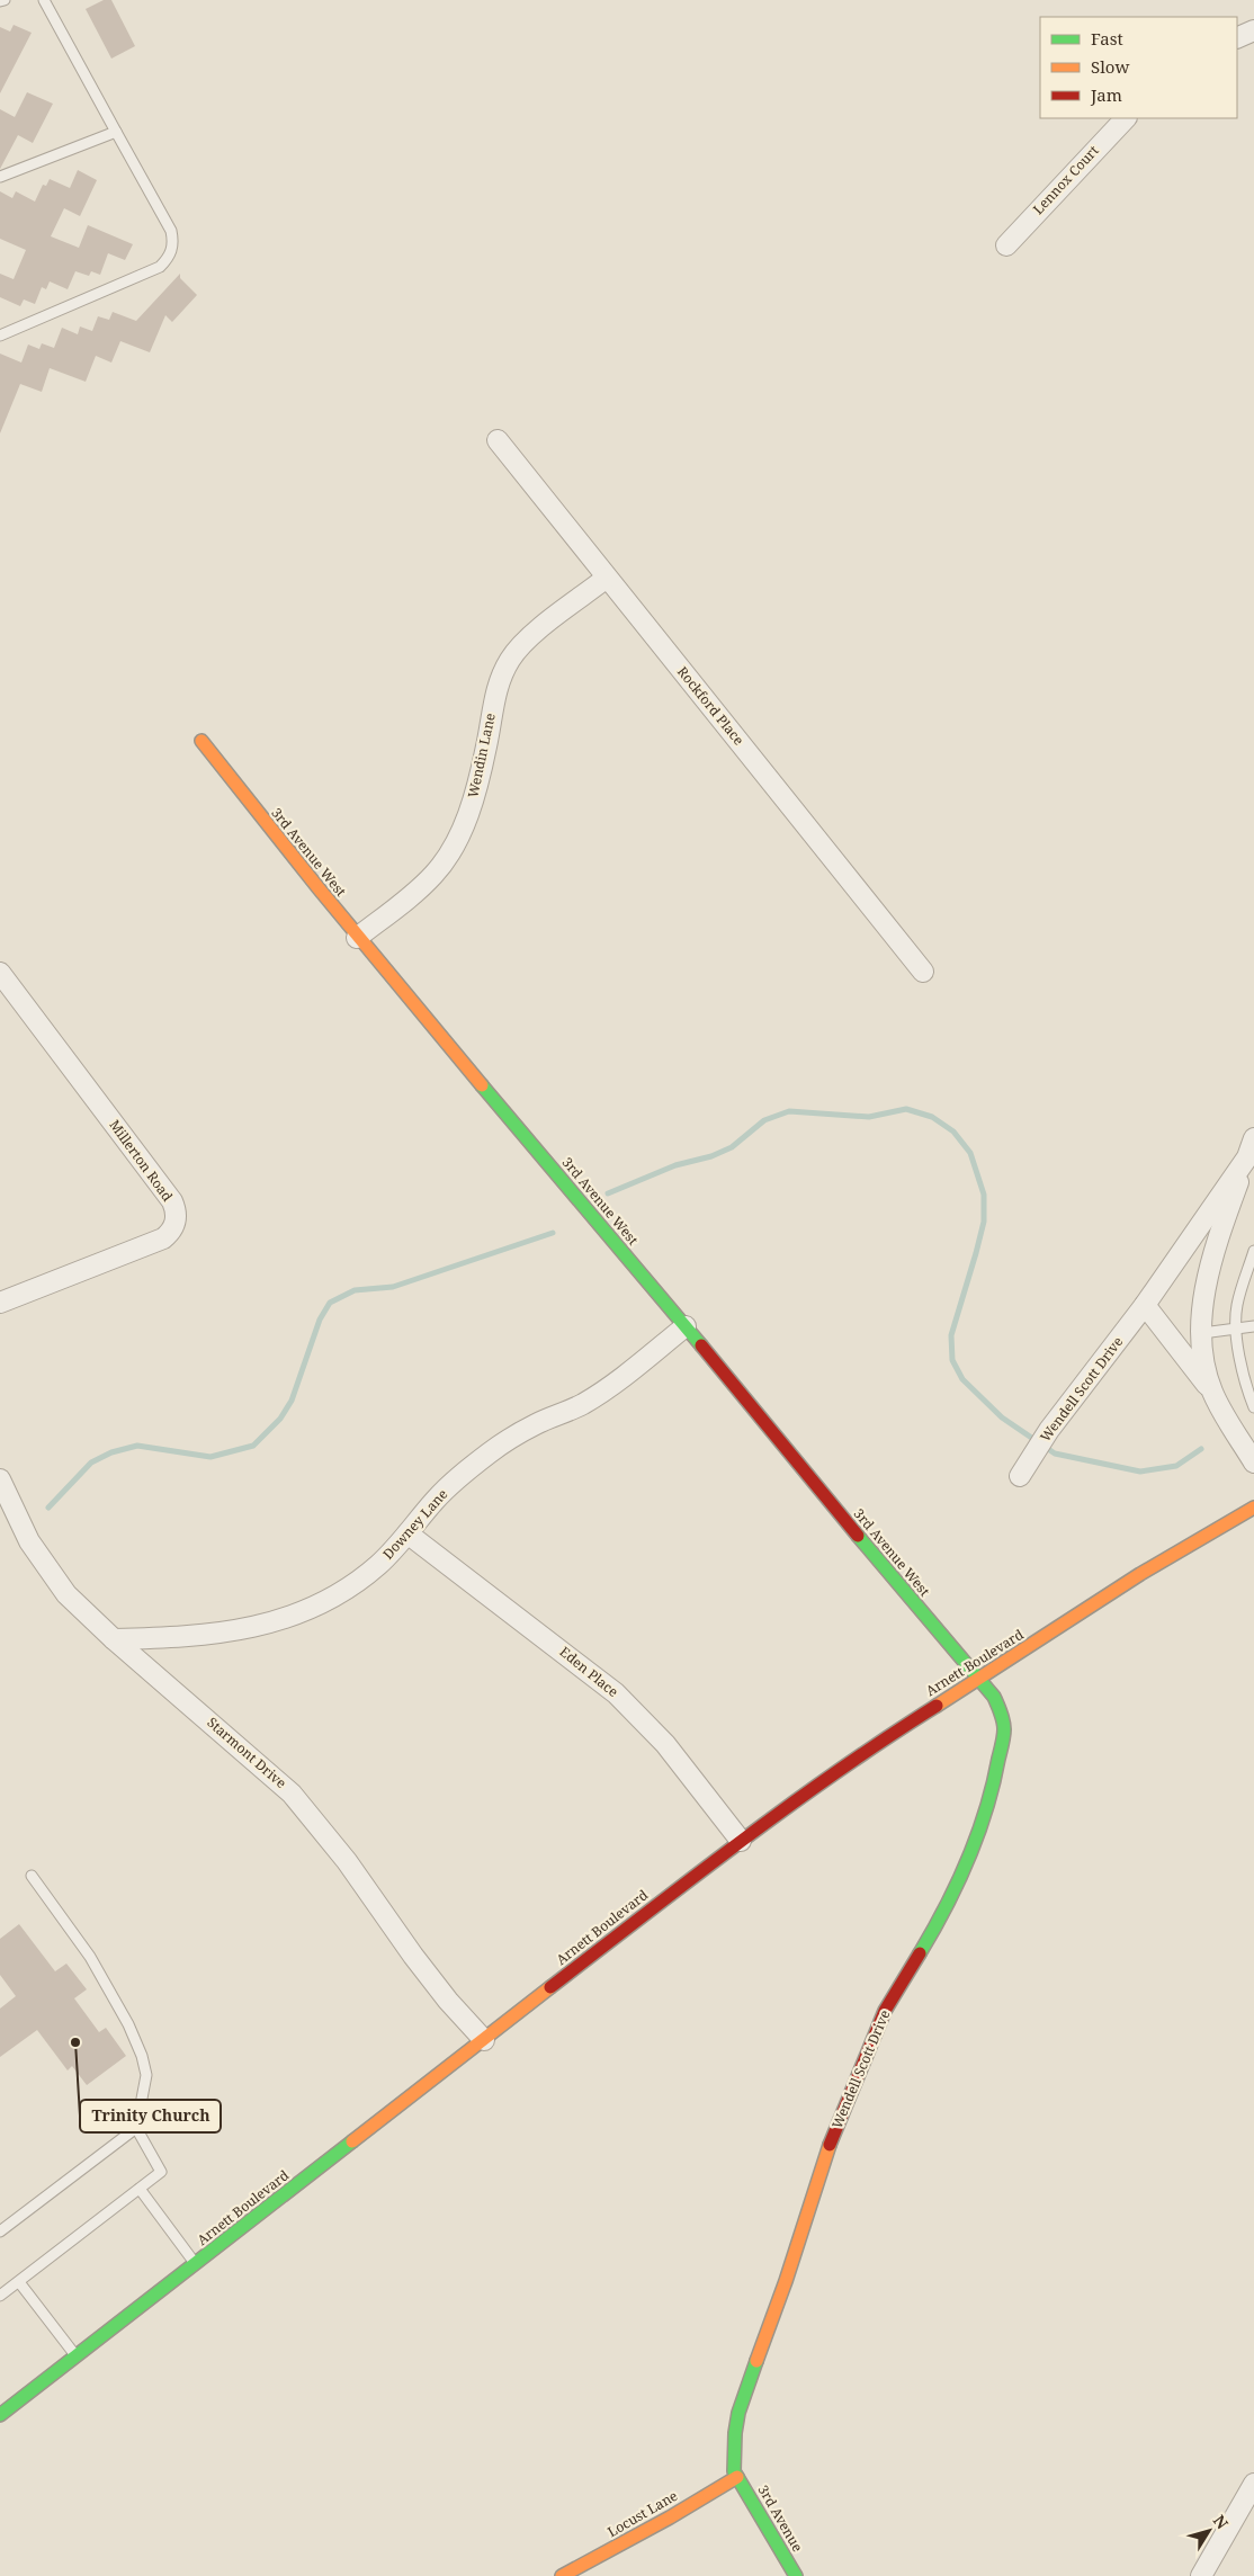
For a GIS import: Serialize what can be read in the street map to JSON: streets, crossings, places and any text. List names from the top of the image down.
{
  "streets": {
    "street": [
      "Lennox Court",
      "Rockford Place",
      "Wendin Lane",
      "3rd Avenue West",
      "Millerton Road",
      "Wendell Scott Drive",
      "Downey Lane",
      "Arnett Boulevard",
      "Eden Place",
      "Starmont Drive",
      "Locust Lane",
      "3rd Avenue"
    ]
  },
  "crossings": [
    ["Rockford Place", "Wendin Lane"],
    ["Wendin Lane", "3rd Avenue West"],
    ["3rd Avenue West", "Wendell Scott Drive"],
    ["3rd Avenue West", "Downey Lane"],
    ["3rd Avenue West", "Arnett Boulevard"],
    ["Wendell Scott Drive", "Arnett Boulevard"],
    ["Wendell Scott Drive", "Locust Lane"],
    ["Wendell Scott Drive", "3rd Avenue"],
    ["Downey Lane", "Eden Place"],
    ["Downey Lane", "Starmont Drive"],
    ["Arnett Boulevard", "Eden Place"],
    ["Arnett Boulevard", "Starmont Drive"],
    ["Locust Lane", "3rd Avenue"]
  ],
  "places": ["Trinity Church"],
  "legend": ["Fast", "Slow", "Jam"],
  "north": "top right"
}
